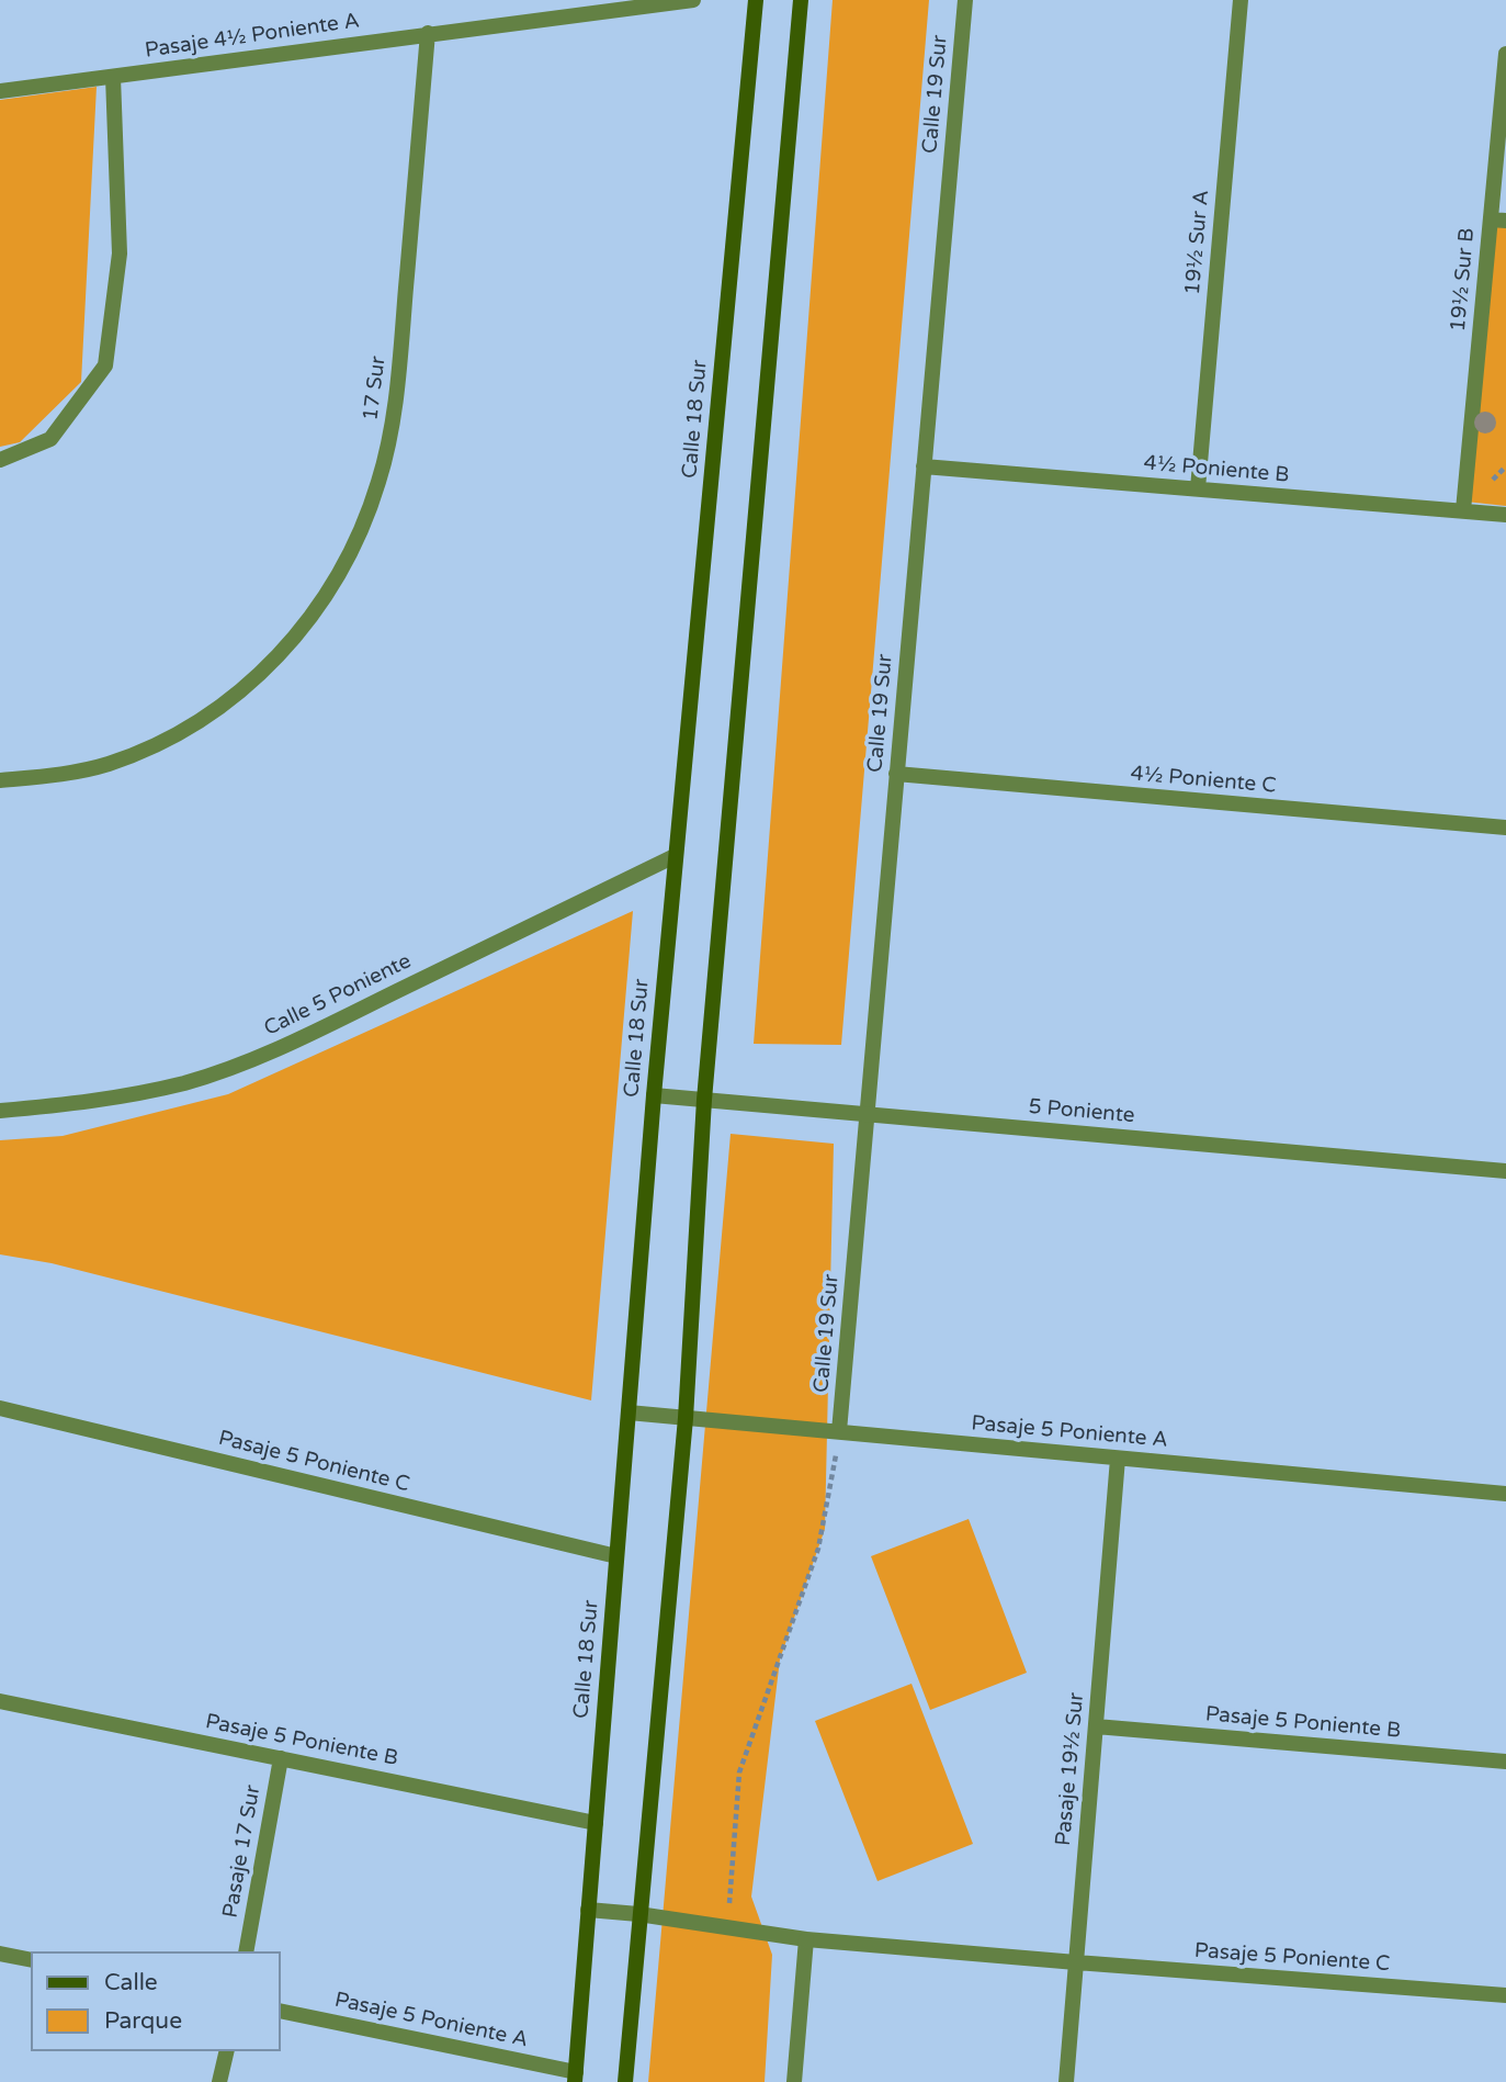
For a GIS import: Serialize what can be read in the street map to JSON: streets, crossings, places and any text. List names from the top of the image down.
{
  "streets": {
    "main road": ["Calle 18 Sur"],
    "street": [
      "Pasaje 4½ Poniente A",
      "Calle 19 Sur",
      "19½ Sur A",
      "19½ Sur B",
      "17 Sur",
      "4½ Poniente B",
      "4½ Poniente C",
      "Calle 5 Poniente",
      "5 Poniente",
      "Pasaje 5 Poniente A",
      "Pasaje 5 Poniente C",
      "Pasaje 5 Poniente B",
      "Pasaje 19½ Sur",
      "Pasaje 17 Sur"
    ]
  },
  "crossings": [
    ["Pasaje 4½ Poniente A", "17 Sur"],
    ["Calle 19 Sur", "4½ Poniente B"],
    ["Calle 19 Sur", "4½ Poniente C"],
    ["Calle 19 Sur", "5 Poniente"],
    ["Calle 19 Sur", "Pasaje 5 Poniente A"],
    ["19½ Sur A", "4½ Poniente B"],
    ["19½ Sur B", "4½ Poniente B"],
    ["Calle 18 Sur", "Calle 5 Poniente"],
    ["Calle 18 Sur", "5 Poniente"],
    ["Calle 18 Sur", "Pasaje 5 Poniente A"],
    ["Calle 18 Sur", "Pasaje 5 Poniente C"],
    ["Calle 18 Sur", "Pasaje 5 Poniente B"],
    ["Pasaje 5 Poniente A", "Pasaje 19½ Sur"],
    ["Pasaje 5 Poniente C", "Pasaje 19½ Sur"],
    ["Pasaje 5 Poniente B", "Pasaje 19½ Sur"],
    ["Pasaje 5 Poniente B", "Pasaje 17 Sur"]
  ],
  "legend": ["Calle", "Parque"]
}
